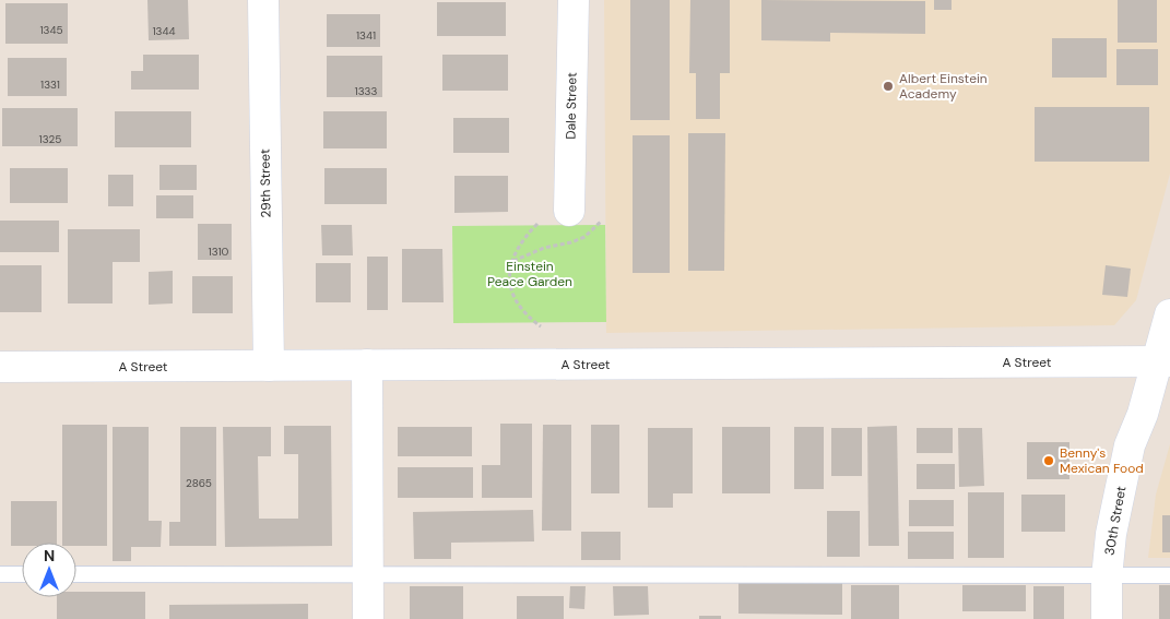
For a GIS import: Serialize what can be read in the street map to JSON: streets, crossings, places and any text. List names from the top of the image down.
{
  "streets": {
    "street": [
      "Dale Street",
      "29th Street",
      "A Street",
      "30th Street"
    ]
  },
  "crossings": [
    ["29th Street", "A Street"],
    ["A Street", "30th Street"]
  ],
  "parks": ["Einstein Peace Garden"],
  "places": ["Albert Einstein Academy", "Benny's Mexican Food"],
  "house_numbers": [
    "1345",
    "1344",
    "1341",
    "1331",
    "1333",
    "1325",
    "1310",
    "2865"
  ],
  "north": "top"
}
